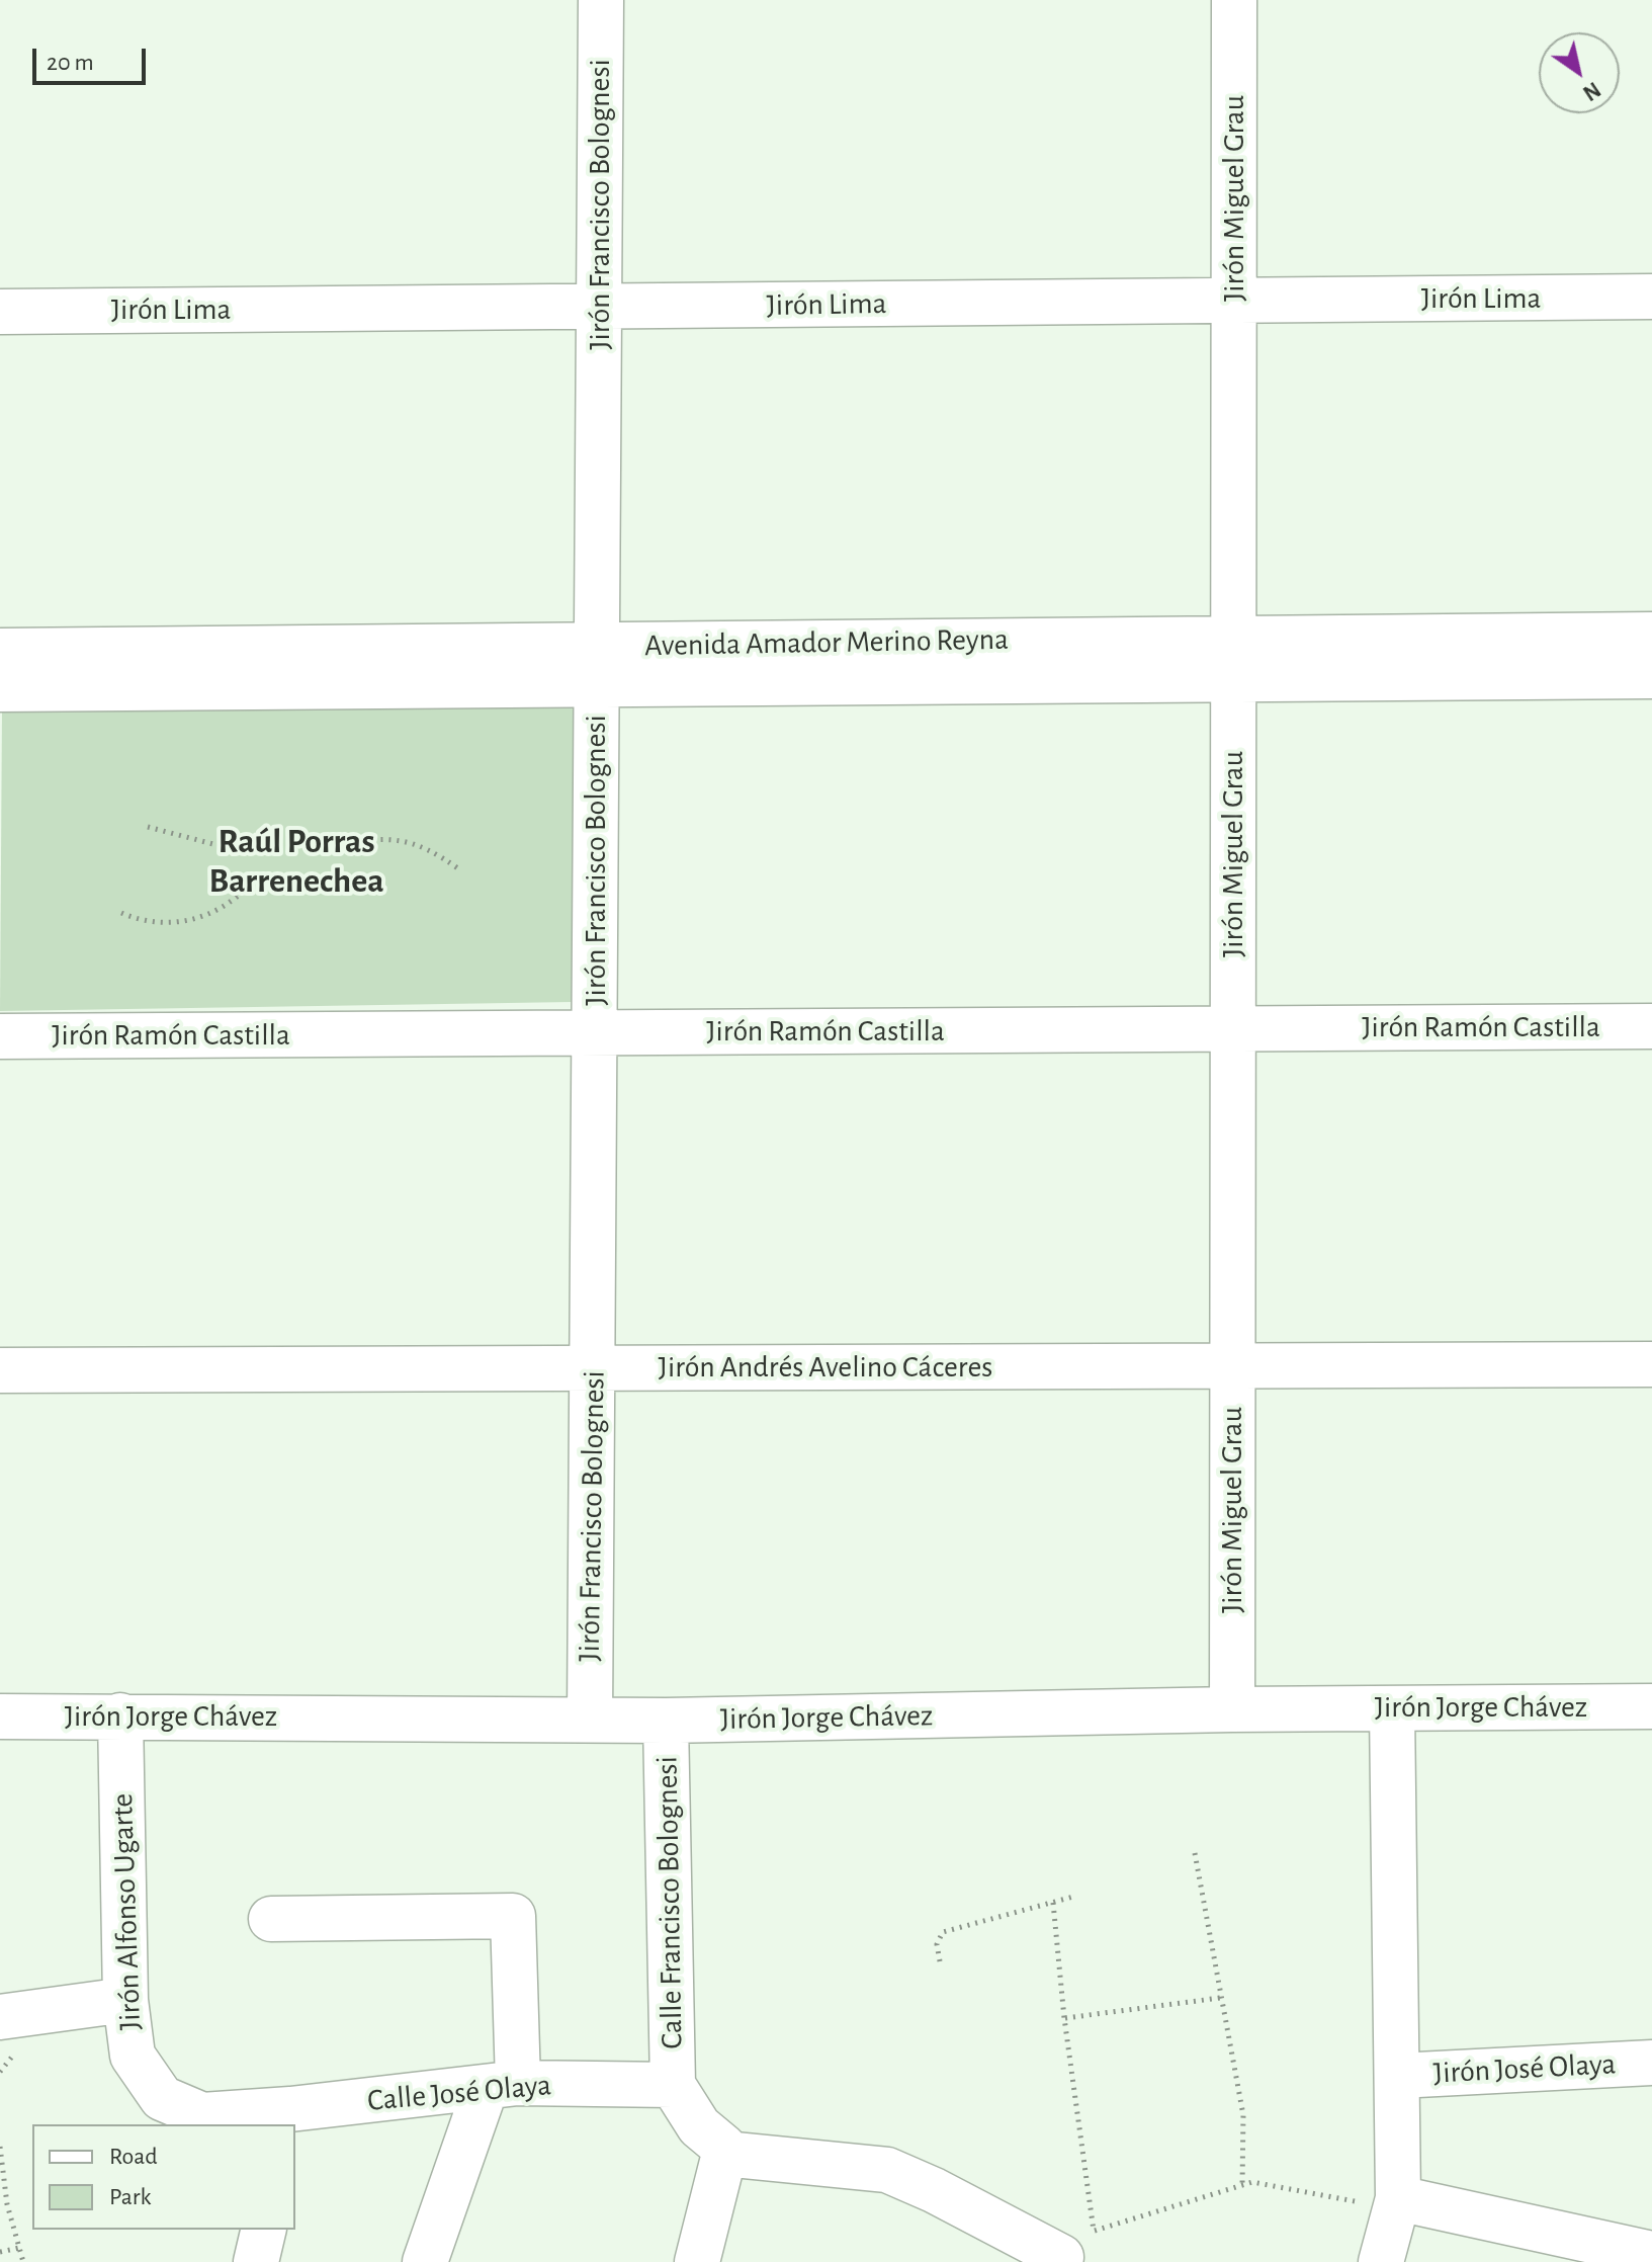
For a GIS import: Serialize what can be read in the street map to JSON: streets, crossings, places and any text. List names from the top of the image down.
{
  "streets": {
    "street": [
      "Jirón Miguel Grau",
      "Jirón Francisco Bolognesi",
      "Jirón Lima",
      "Avenida Amador Merino Reyna",
      "Jirón Ramón Castilla",
      "Jirón Andrés Avelino Cáceres",
      "Jirón Jorge Chávez",
      "Calle Francisco Bolognesi",
      "Jirón Alfonso Ugarte",
      "Jirón José Olaya",
      "Calle José Olaya"
    ]
  },
  "crossings": [
    ["Jirón Miguel Grau", "Jirón Lima"],
    ["Jirón Miguel Grau", "Avenida Amador Merino Reyna"],
    ["Jirón Miguel Grau", "Jirón Ramón Castilla"],
    ["Jirón Miguel Grau", "Jirón Andrés Avelino Cáceres"],
    ["Jirón Miguel Grau", "Jirón Jorge Chávez"],
    ["Jirón Francisco Bolognesi", "Jirón Lima"],
    ["Jirón Francisco Bolognesi", "Avenida Amador Merino Reyna"],
    ["Jirón Francisco Bolognesi", "Jirón Ramón Castilla"],
    ["Jirón Francisco Bolognesi", "Jirón Andrés Avelino Cáceres"],
    ["Jirón Francisco Bolognesi", "Jirón Jorge Chávez"],
    ["Jirón Jorge Chávez", "Calle Francisco Bolognesi"],
    ["Jirón Jorge Chávez", "Jirón Alfonso Ugarte"],
    ["Calle Francisco Bolognesi", "Calle José Olaya"],
    ["Jirón Alfonso Ugarte", "Calle José Olaya"]
  ],
  "districts": ["Raúl Porras Barrenechea"],
  "legend": ["Road", "Park"],
  "scale_bar": "20 m",
  "north": "bottom right"
}
